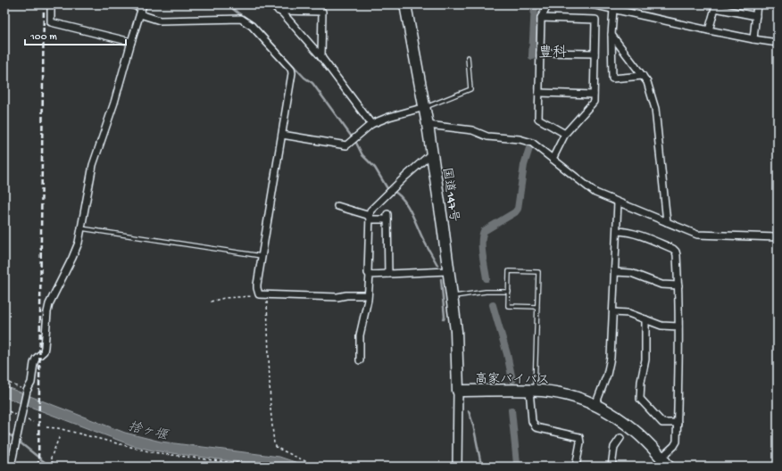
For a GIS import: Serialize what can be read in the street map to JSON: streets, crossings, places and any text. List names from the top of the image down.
{
  "streets": {
    "highway": ["国道147号", "高家バイパス"]
  },
  "crossings": [
    ["国道147号", "高家バイパス"]
  ],
  "districts": ["豊科"],
  "water": ["捨ヶ堰"],
  "scale_bar": "100 m"
}
